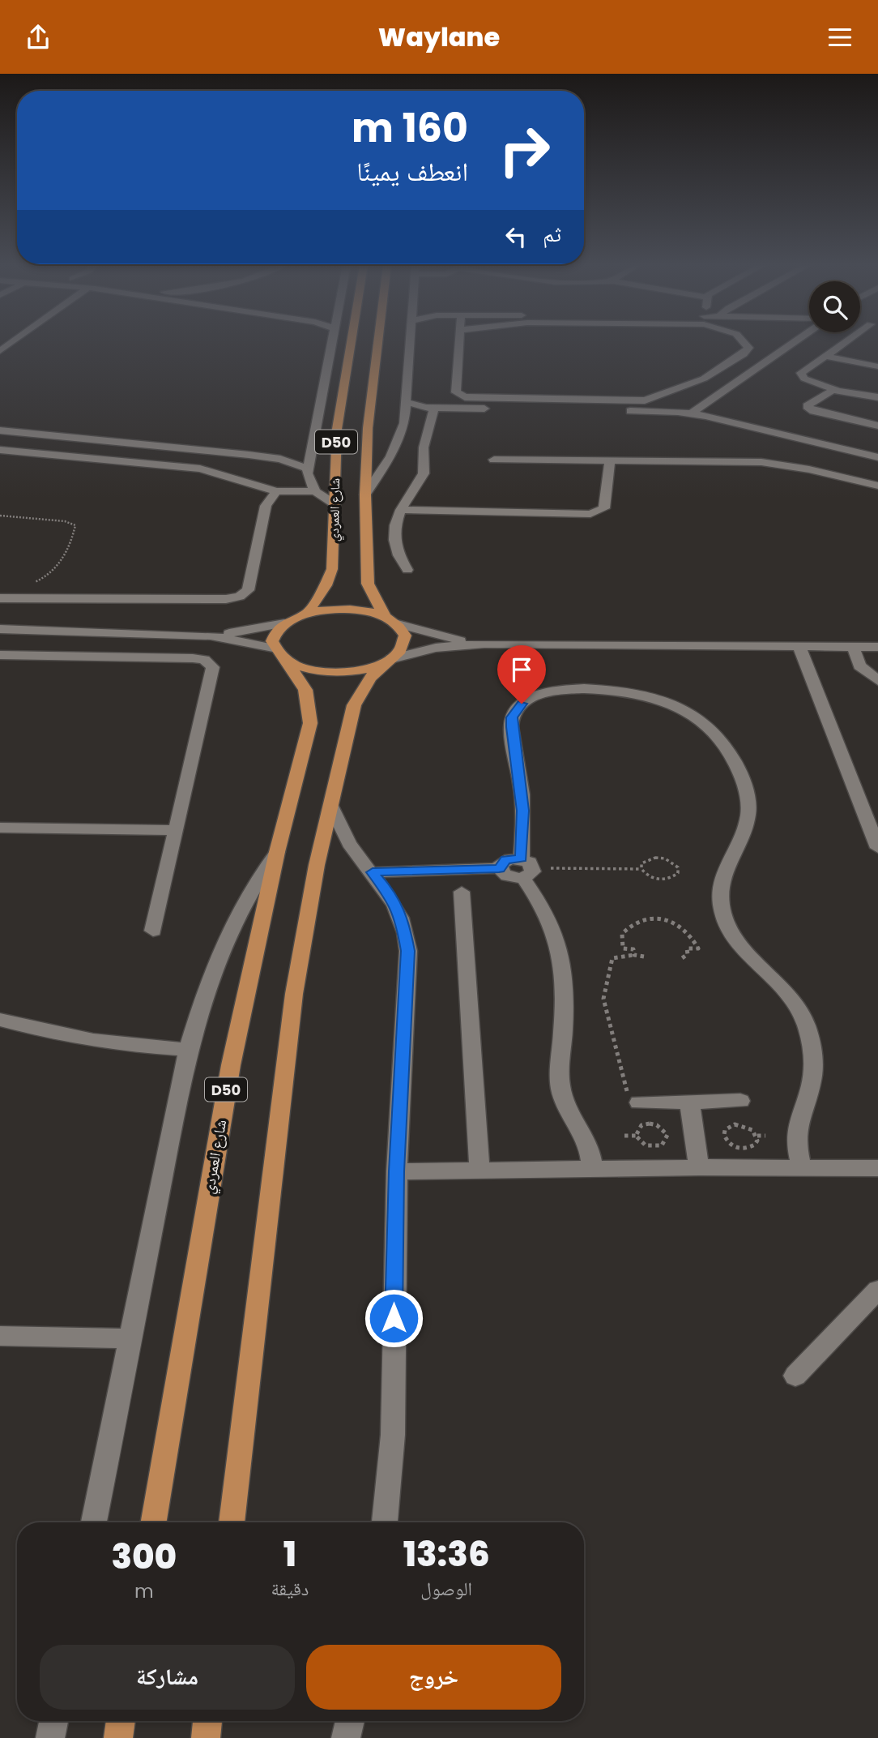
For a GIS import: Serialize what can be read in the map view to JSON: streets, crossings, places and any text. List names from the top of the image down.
{
  "streets": {
    "main road": ["D50", "شارع العمردي"]
  },
  "page": {
    "header": "Waylane",
    "turn": ["160 m", "انعطف يمينًا"],
    "then": "ثم",
    "eta": [
      "13:36",
      "الوصول",
      "1",
      "دقيقة",
      "300",
      "m"
    ],
    "buttons": ["خروج", "مشاركة"]
  }
}
